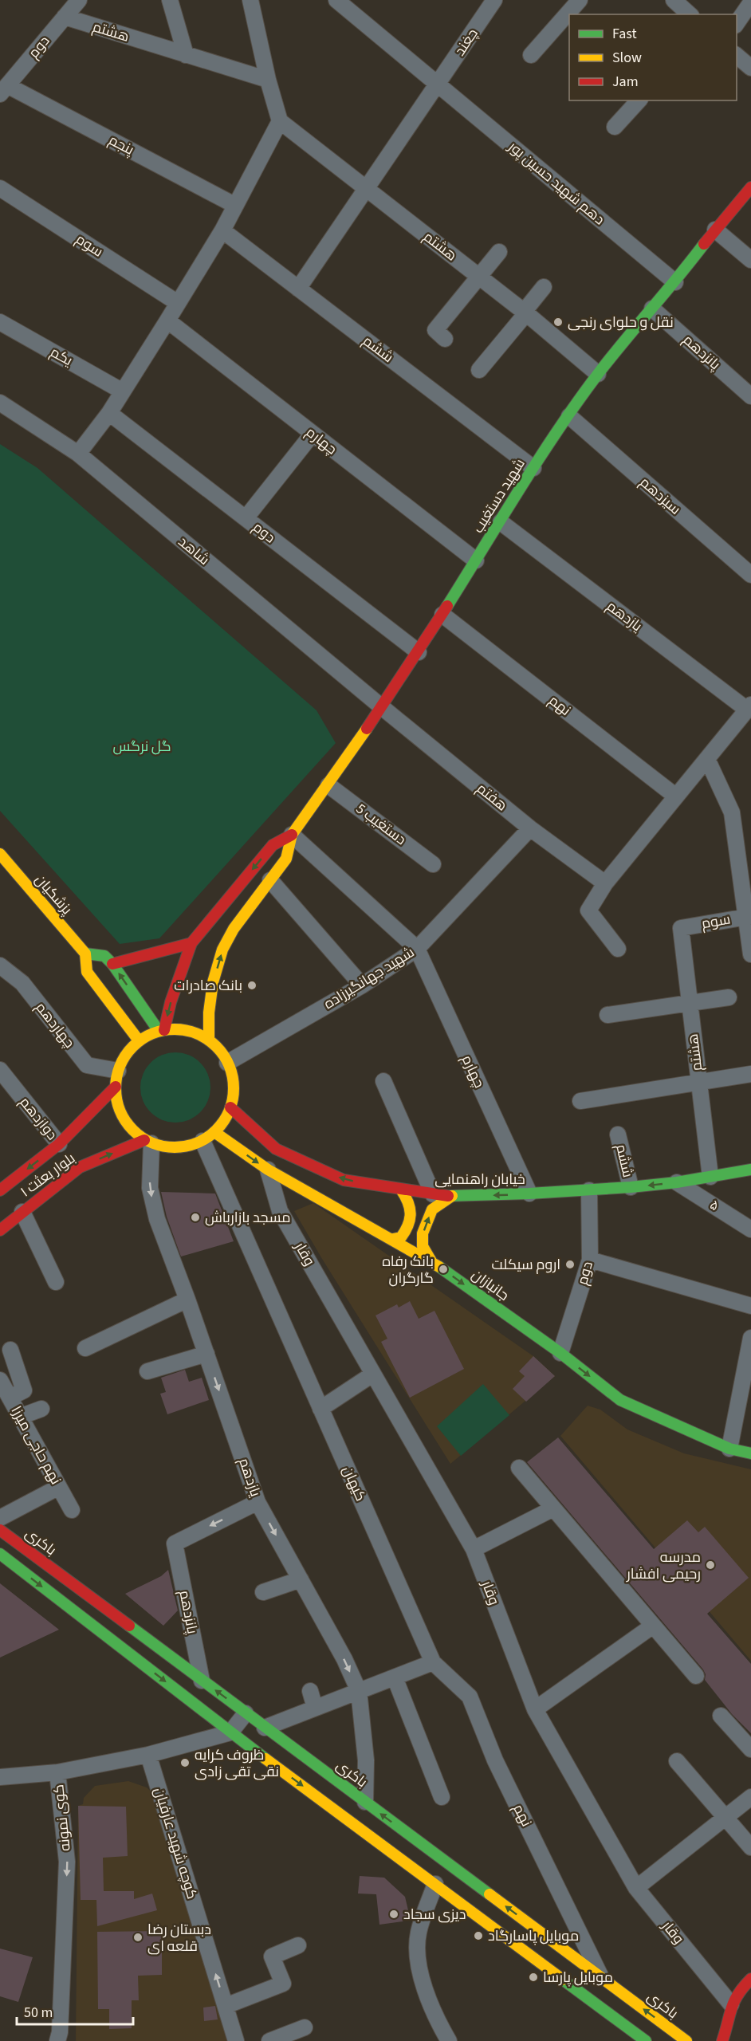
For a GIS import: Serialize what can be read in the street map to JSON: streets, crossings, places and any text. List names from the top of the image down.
{
  "streets": {
    "main road": [
      "شهید دستغیب",
      "پزشکیان",
      "بلوار بعثت ۱",
      "خیابان راهنمایی",
      "جانبازان",
      "باکری"
    ],
    "street": [
      "هشتم",
      "چغند",
      "دوم",
      "پنجم",
      "دهم شهید حسین پور",
      "سوم",
      "ششم",
      "پانزدهم",
      "یکم",
      "چهارم",
      "سیزدهم",
      "شاهد",
      "یازدهم",
      "نهم",
      "هفتم",
      "دستغیب 5",
      "شهید جهانگیرزاده",
      "چهاردهم",
      "دوازدهم",
      "۵",
      "وقار",
      "نهم حاجی میرزا",
      "کیهان",
      "کوی نمونه",
      "کوچه شهید عارفیان"
    ]
  },
  "crossings": [
    ["هشتم", "چغند"],
    ["هشتم", "دوم"],
    ["هشتم", "سوم"],
    ["هشتم", "شهید دستغیب"],
    ["هشتم", "خیابان راهنمایی"],
    ["چغند", "دهم شهید حسین پور"],
    ["چغند", "ششم"],
    ["دوم", "پنجم"],
    ["دوم", "شهید دستغیب"],
    ["دوم", "خیابان راهنمایی"],
    ["دوم", "جانبازان"],
    ["دهم شهید حسین پور", "شهید دستغیب"],
    ["ششم", "شهید دستغیب"],
    ["ششم", "خیابان راهنمایی"],
    ["پانزدهم", "شهید دستغیب"],
    ["پانزدهم", "یازدهم"],
    ["پانزدهم", "باکری"],
    ["چهارم", "شهید دستغیب"],
    ["چهارم", "شهید جهانگیرزاده"],
    ["چهارم", "خیابان راهنمایی"],
    ["شهید دستغیب", "سیزدهم"],
    ["شهید دستغیب", "شاهد"],
    ["شهید دستغیب", "یازدهم"],
    ["شهید دستغیب", "نهم"],
    ["شهید دستغیب", "هفتم"],
    ["شهید دستغیب", "دستغیب 5"],
    ["شاهد", "هفتم"],
    ["یازدهم", "پزشکیان"],
    ["یازدهم", "شهید جهانگیرزاده"],
    ["یازدهم", "چهاردهم"],
    ["یازدهم", "بلوار بعثت ۱"],
    ["یازدهم", "خیابان راهنمایی"],
    ["یازدهم", "جانبازان"],
    ["یازدهم", "کیهان"],
    ["یازدهم", "باکری"],
    ["نهم", "کیهان"],
    ["نهم", "باکری"],
    ["هفتم", "شهید جهانگیرزاده"],
    ["پزشکیان", "شهید جهانگیرزاده"],
    ["پزشکیان", "چهاردهم"],
    ["پزشکیان", "بلوار بعثت ۱"],
    ["پزشکیان", "خیابان راهنمایی"],
    ["پزشکیان", "جانبازان"],
    ["پزشکیان", "کیهان"],
    ["شهید جهانگیرزاده", "چهاردهم"],
    ["شهید جهانگیرزاده", "بلوار بعثت ۱"],
    ["شهید جهانگیرزاده", "خیابان راهنمایی"],
    ["شهید جهانگیرزاده", "جانبازان"],
    ["شهید جهانگیرزاده", "کیهان"],
    ["چهاردهم", "بلوار بعثت ۱"],
    ["چهاردهم", "خیابان راهنمایی"],
    ["چهاردهم", "جانبازان"],
    ["چهاردهم", "کیهان"],
    ["دوازدهم", "بلوار بعثت ۱"],
    ["بلوار بعثت ۱", "خیابان راهنمایی"],
    ["بلوار بعثت ۱", "جانبازان"],
    ["بلوار بعثت ۱", "کیهان"],
    ["خیابان راهنمایی", "۵"],
    ["خیابان راهنمایی", "جانبازان"],
    ["خیابان راهنمایی", "کیهان"],
    ["وقار", "جانبازان"],
    ["جانبازان", "کیهان"],
    ["کوی نمونه", "کوچه شهید عارفیان"]
  ],
  "one_way": [
    "پانزدهم",
    "یازدهم",
    "خیابان راهنمایی",
    "جانبازان",
    "کوی نمونه",
    "کوچه شهید عارفیان"
  ],
  "parks": ["گل نرگس"],
  "places": [
    "نقل و حلوای رنجی",
    "بانک صادرات",
    "مسجد بازارباش",
    "اروم سیکلت",
    "بانک رفاه گارگران",
    "مدرسه رحیمی افشار",
    "ظروف کرایه نقی تقی زادی",
    "دیزى سجاد",
    "موبایل پاسارگاد",
    "دبستان رضا قلعه ای",
    "موبایل پارسا"
  ],
  "legend": ["Fast", "Slow", "Jam"],
  "scale_bar": "50 m"
}
